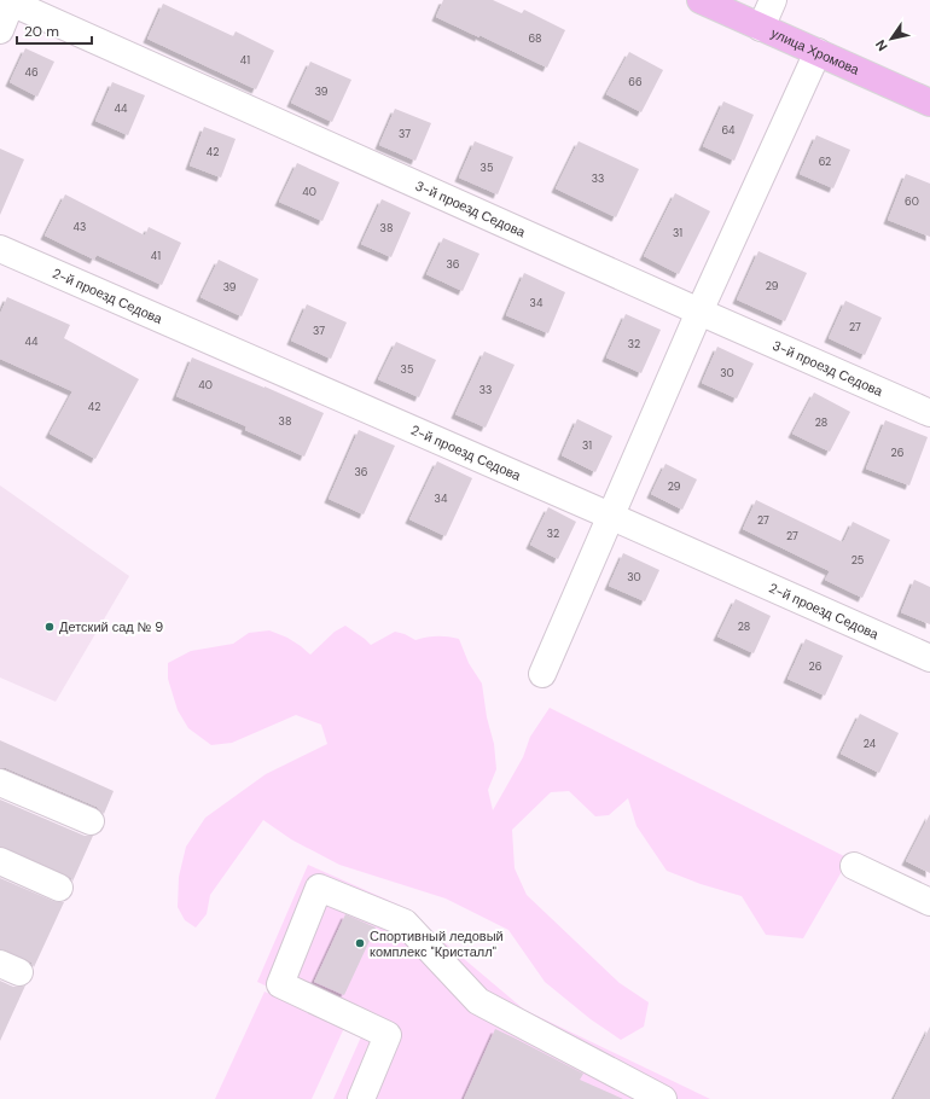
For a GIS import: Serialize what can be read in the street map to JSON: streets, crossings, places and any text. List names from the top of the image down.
{
  "streets": {
    "main road": ["улица Хромова"],
    "street": ["3-й проезд Седова", "2-й проезд Седова"]
  },
  "places": ["Детский сад № 9", "Спортивный ледовый комплекс \"Кристалл\""],
  "house_numbers": [
    "68",
    "41",
    "46",
    "66",
    "39",
    "44",
    "64",
    "37",
    "42",
    "62",
    "35",
    "33",
    "40",
    "60",
    "43",
    "38",
    "31",
    "41",
    "36",
    "29",
    "39",
    "34",
    "27",
    "37",
    "44",
    "32",
    "35",
    "30",
    "40",
    "33",
    "42",
    "38",
    "28",
    "31",
    "26",
    "36",
    "29",
    "34",
    "27",
    "32",
    "27",
    "25",
    "30",
    "28",
    "26",
    "24"
  ],
  "scale_bar": "20 m",
  "north": "bottom left"
}
